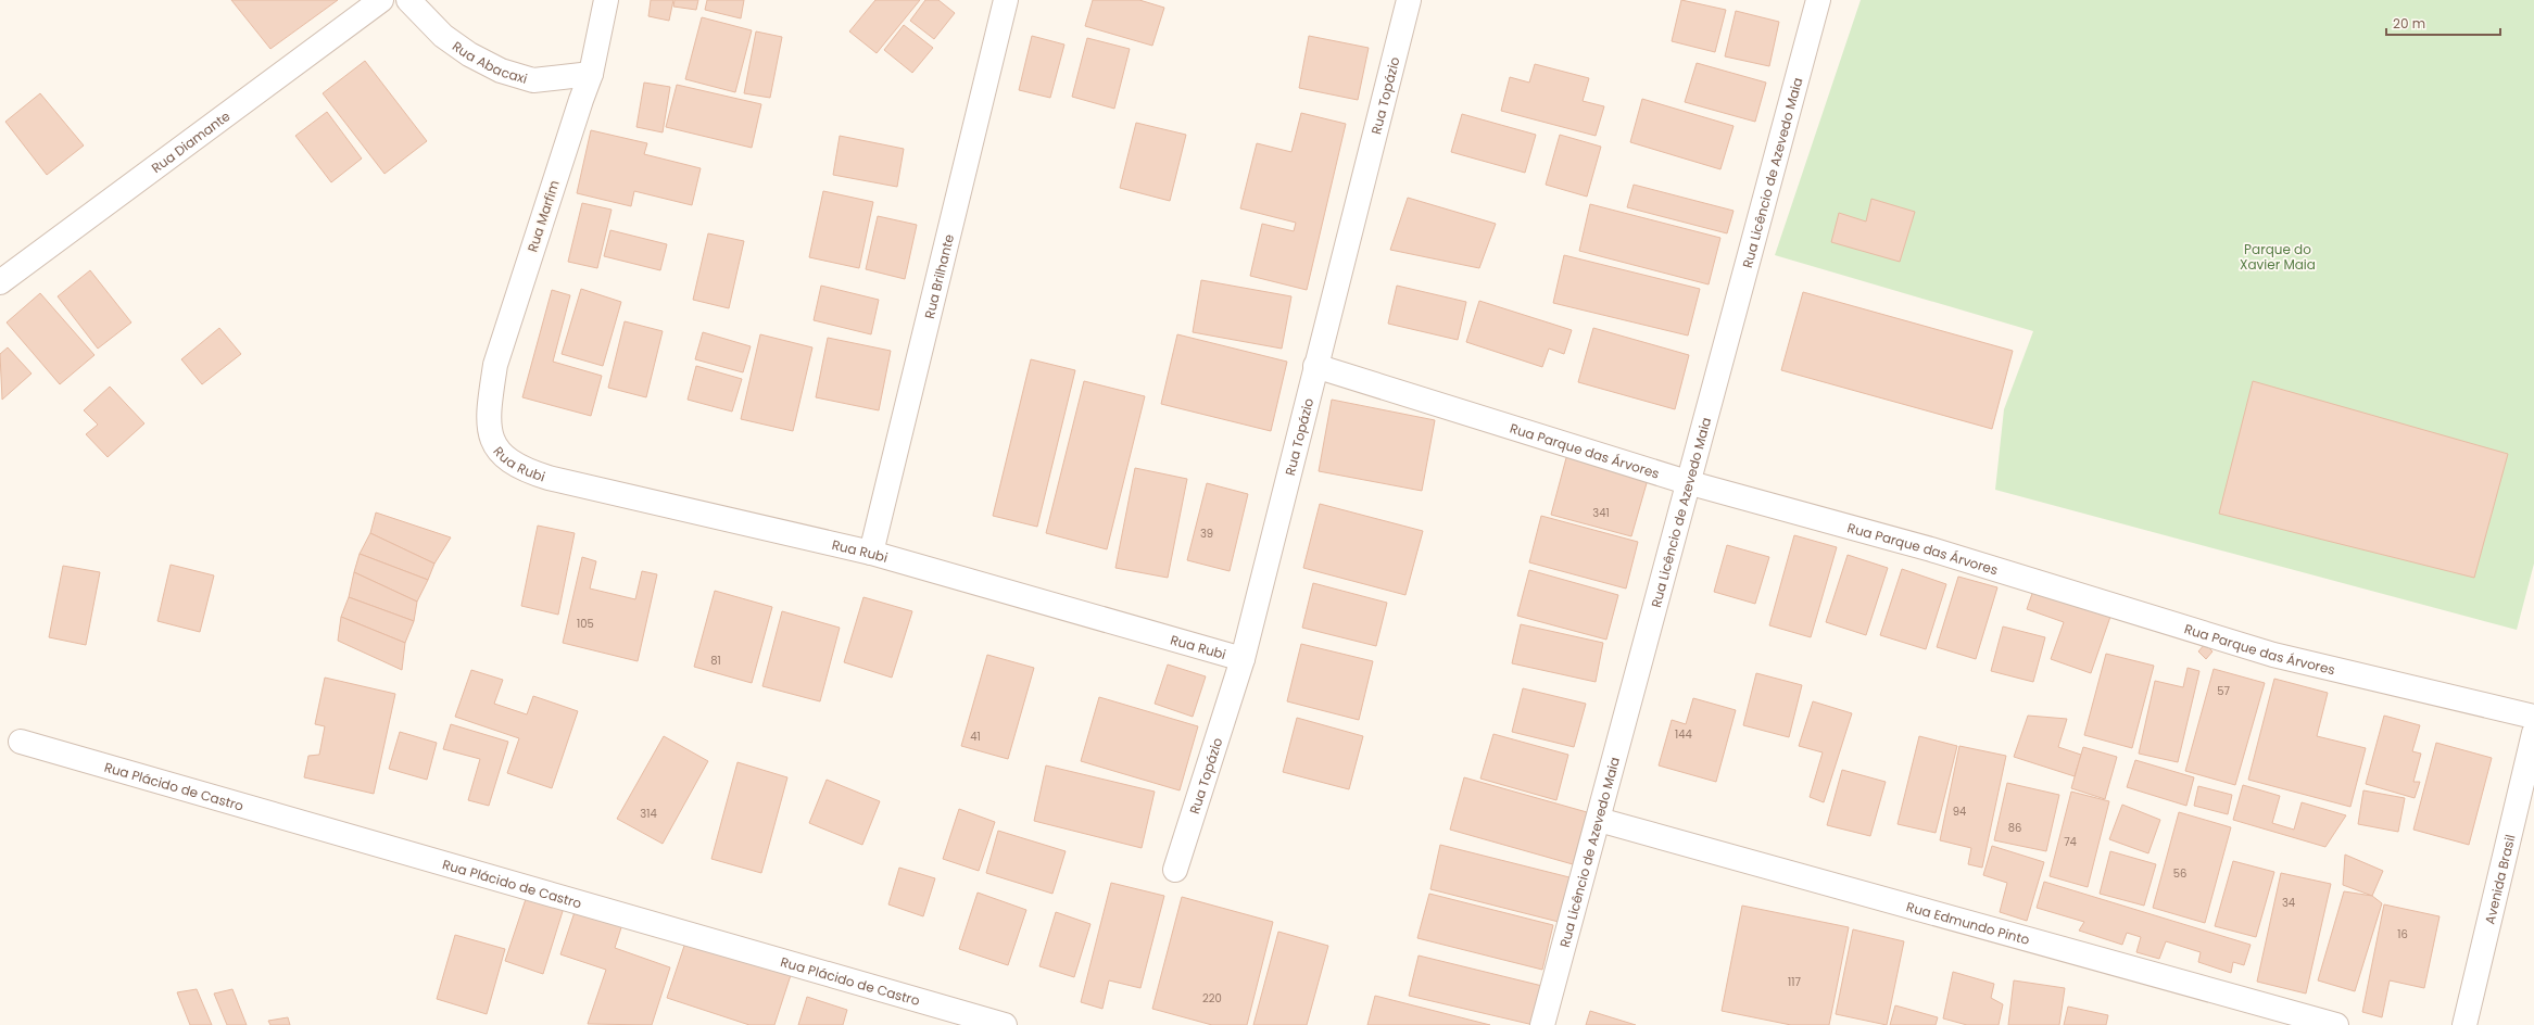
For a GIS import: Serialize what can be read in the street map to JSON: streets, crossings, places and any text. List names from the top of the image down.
{
  "streets": {
    "street": [
      "Rua Abacaxi",
      "Rua Topázio",
      "Rua Diamante",
      "Rua Licêncio de Azevedo Maia",
      "Rua Marfim",
      "Rua Brilhante",
      "Rua Parque das Árvores",
      "Rua Rubi",
      "Rua Plácido de Castro",
      "Avenida Brasil",
      "Rua Edmundo Pinto"
    ]
  },
  "crossings": [
    ["Rua Abacaxi", "Rua Marfim"],
    ["Rua Topázio", "Rua Parque das Árvores"],
    ["Rua Topázio", "Rua Rubi"],
    ["Rua Licêncio de Azevedo Maia", "Rua Parque das Árvores"],
    ["Rua Licêncio de Azevedo Maia", "Rua Edmundo Pinto"],
    ["Rua Marfim", "Rua Rubi"],
    ["Rua Brilhante", "Rua Rubi"]
  ],
  "parks": ["Parque do Xavier Maia"],
  "house_numbers": [
    "341",
    "39",
    "105",
    "81",
    "57",
    "144",
    "41",
    "94",
    "314",
    "86",
    "74",
    "56",
    "34",
    "16",
    "117",
    "220"
  ],
  "scale_bar": "20 m"
}
